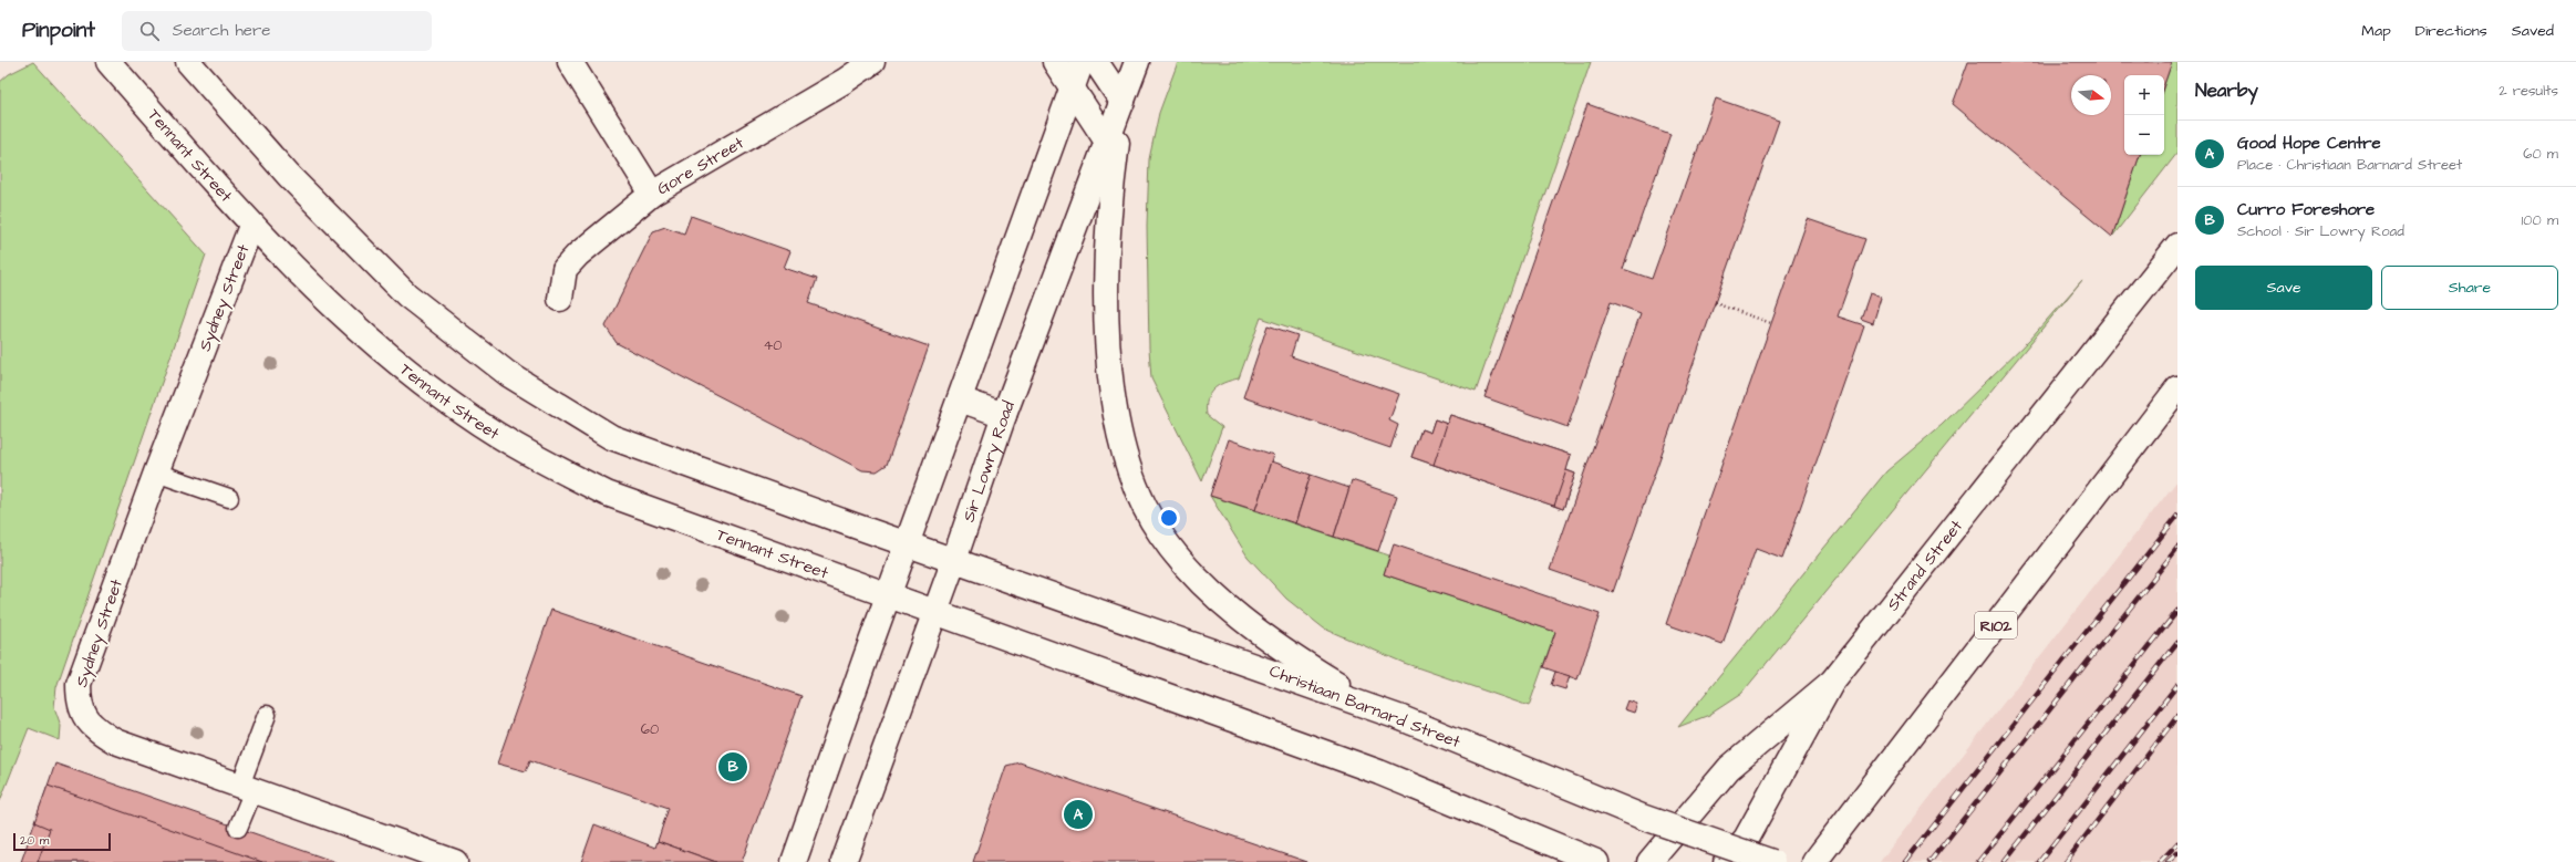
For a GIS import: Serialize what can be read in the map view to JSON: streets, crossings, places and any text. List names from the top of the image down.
{
  "streets": {
    "main road": [
      "Tennant Street",
      "Gore Street",
      "Sydney Street",
      "Sir Lowry Road",
      "Strand Street",
      "R102",
      "Christiaan Barnard Street"
    ]
  },
  "crossings": [
    ["Tennant Street", "Sydney Street"],
    ["Tennant Street", "Sir Lowry Road"],
    ["Sir Lowry Road", "Christiaan Barnard Street"]
  ],
  "house_numbers": ["40", "60"],
  "scale_bar": "20 m",
  "north": "right",
  "page": {
    "header": "Pinpoint",
    "search": "Search here",
    "nav": ["Map", "Directions", "Saved"],
    "heading": ["Nearby", "2 results"],
    "map_buttons": ["+", "−"],
    "list": [
      {
        "mark": "A",
        "name": "Good Hope Centre",
        "note": "Place · Christiaan Barnard Street",
        "value": "60 m"
      },
      {
        "mark": "B",
        "name": "Curro Foreshore",
        "note": "School · Sir Lowry Road",
        "value": "100 m"
      }
    ],
    "buttons": ["Save", "Share"],
    "pins": ["B", "A"],
    "scale": "20 m"
  }
}
